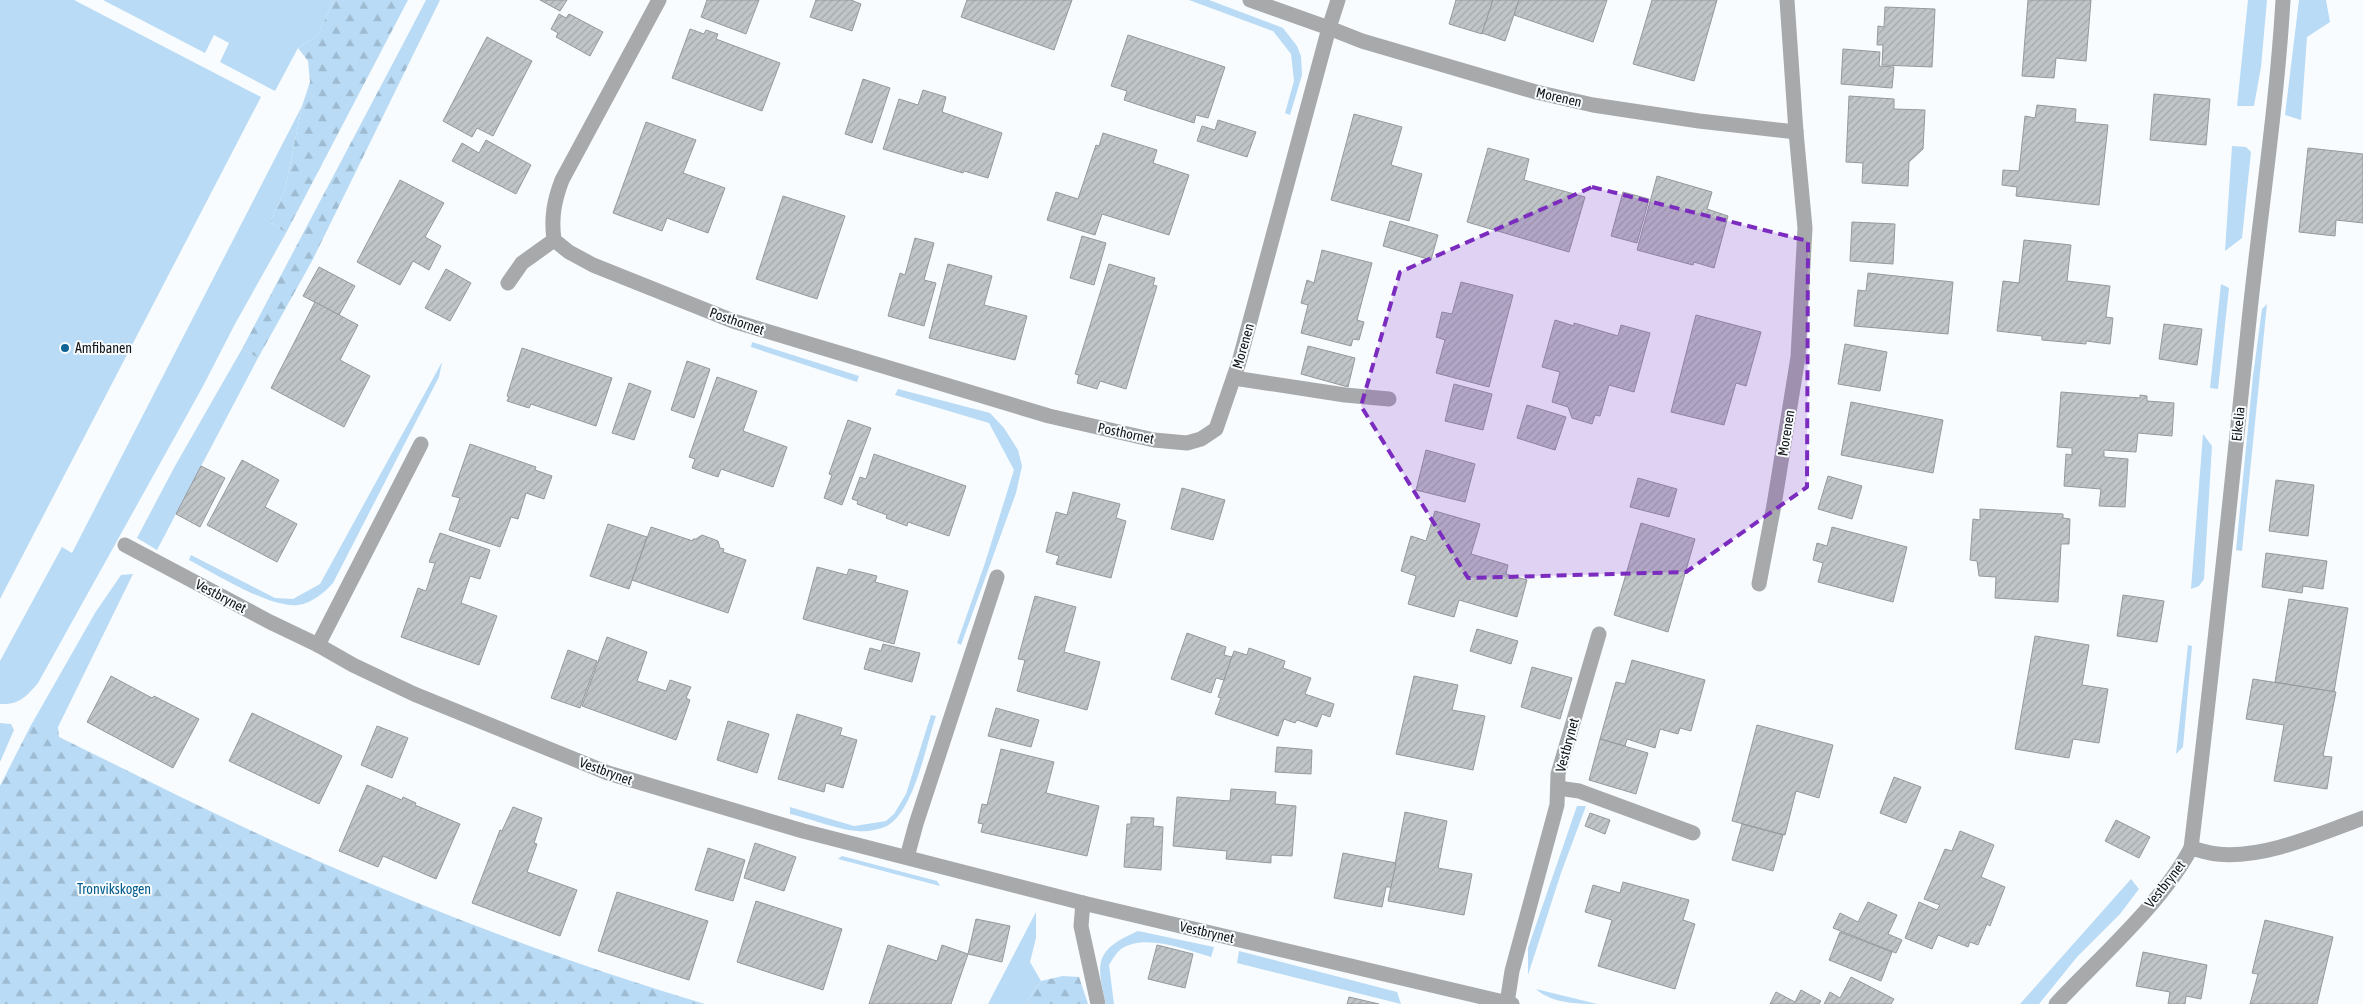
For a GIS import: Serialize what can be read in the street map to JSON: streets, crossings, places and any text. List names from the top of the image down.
{
  "streets": {
    "street": [
      "Morenen",
      "Posthornet",
      "Eikelia",
      "Vestbrynet"
    ]
  },
  "crossings": [
    ["Morenen", "Posthornet"],
    ["Eikelia", "Vestbrynet"]
  ],
  "parks": ["Tronvikskogen"],
  "places": ["Amfibanen"]
}
